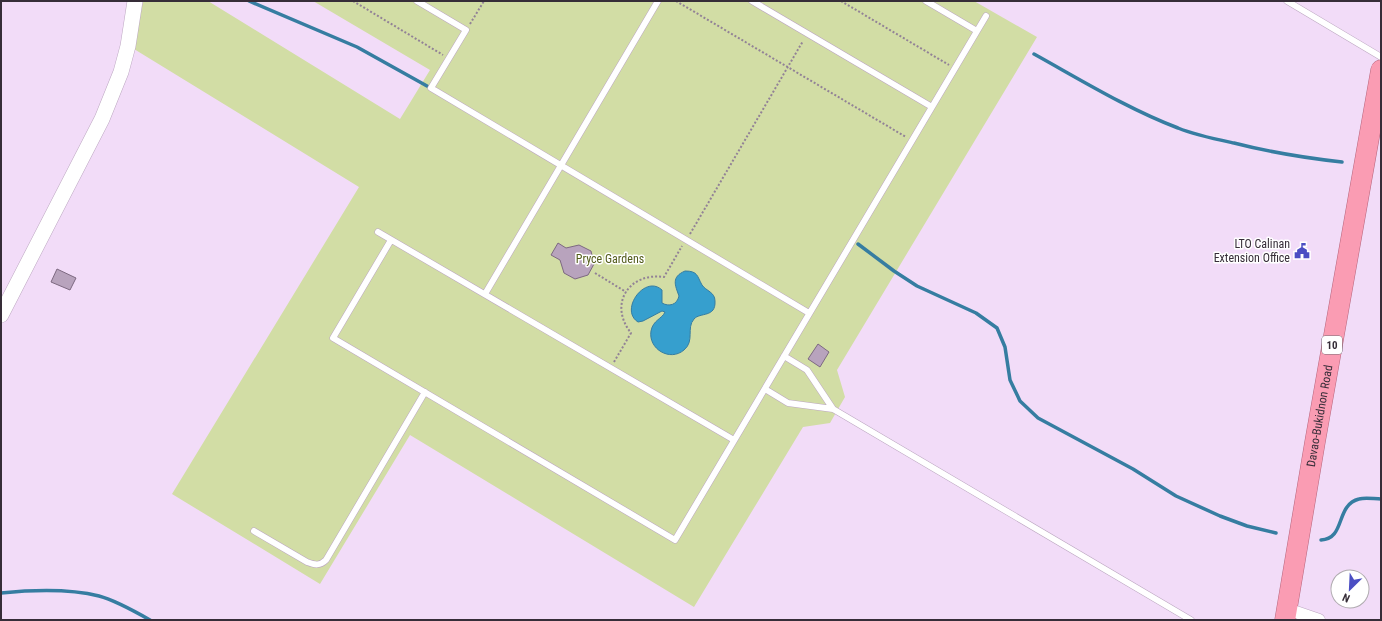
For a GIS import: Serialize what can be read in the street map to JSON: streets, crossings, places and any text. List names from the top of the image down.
{
  "streets": {
    "highway": ["10", "Davao-Bukidnon Road"]
  },
  "parks": ["Pryce Gardens"],
  "places": {
    "public building": ["LTO Calinan Extension Office"]
  },
  "north": "bottom left"
}
